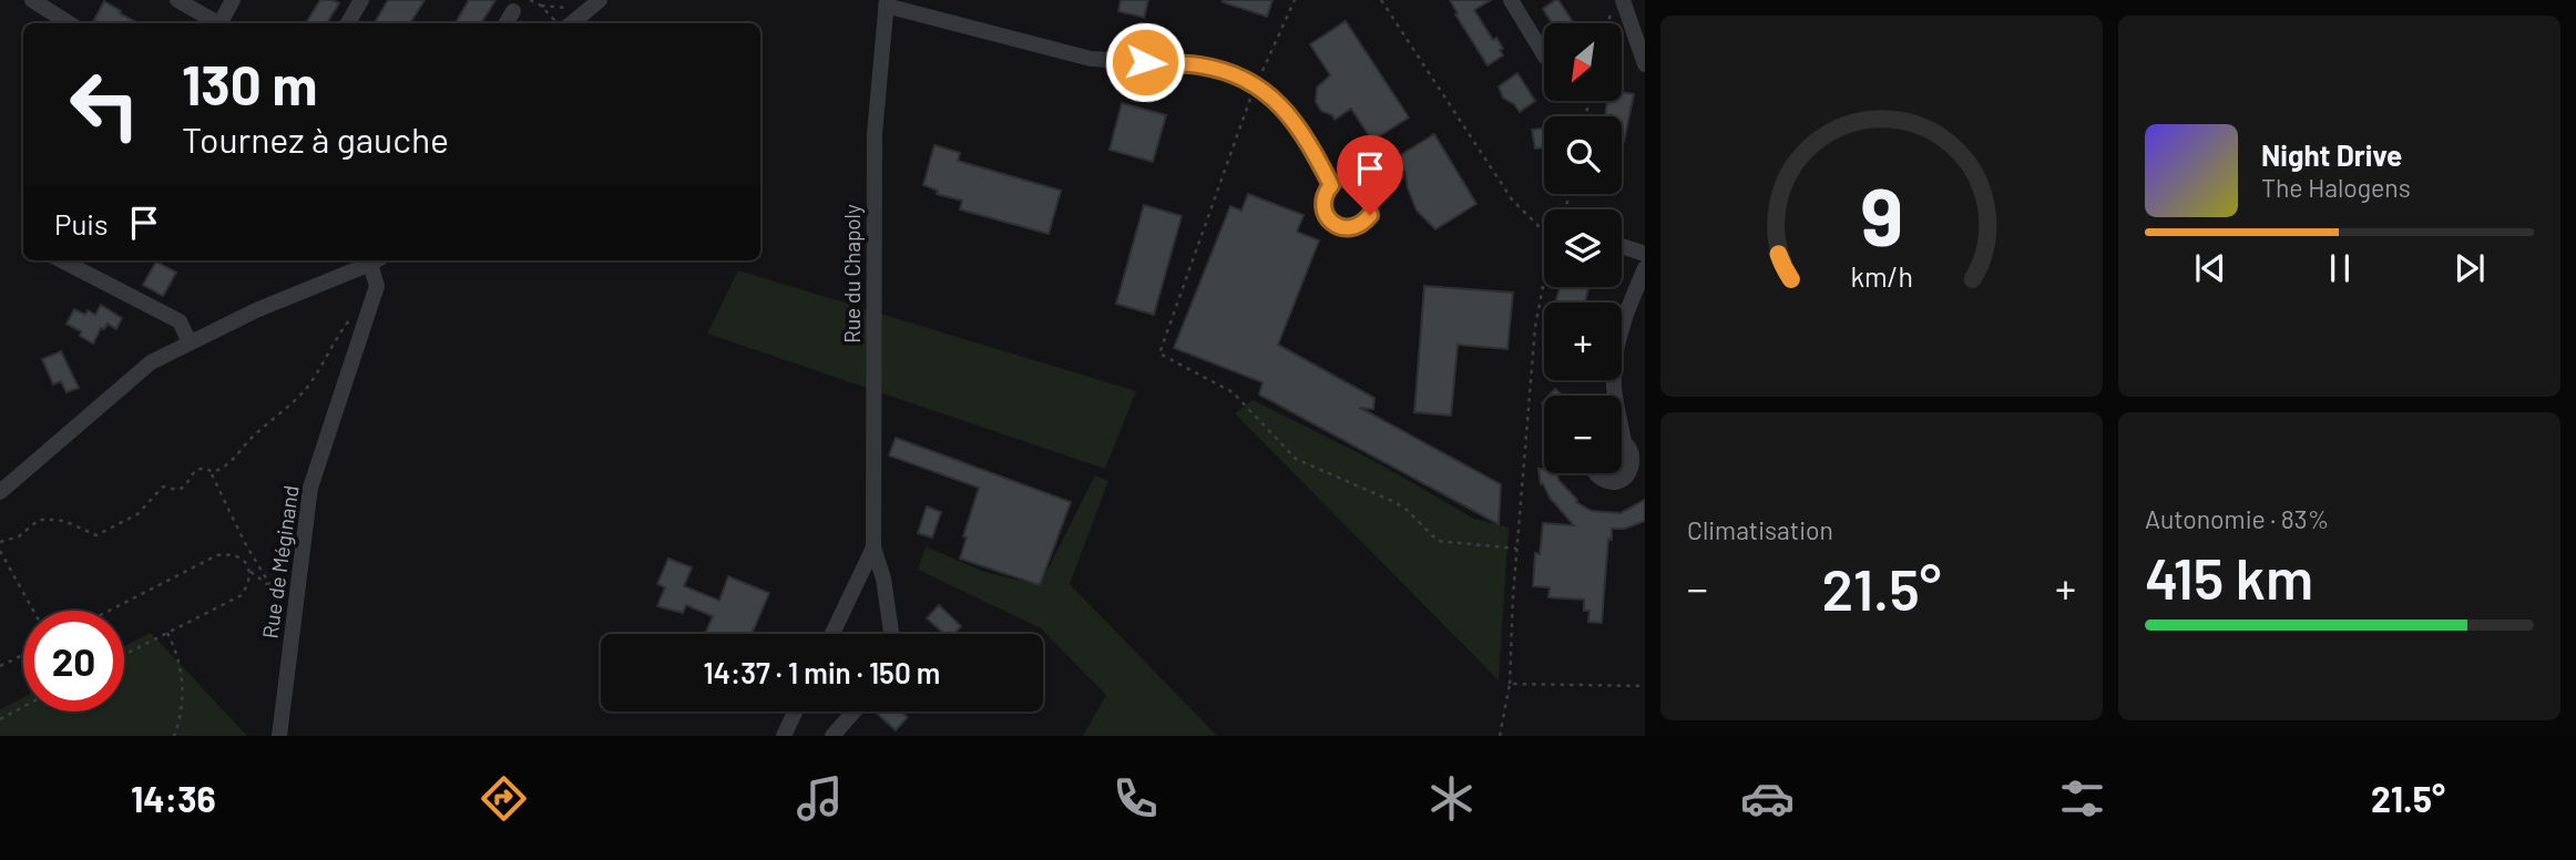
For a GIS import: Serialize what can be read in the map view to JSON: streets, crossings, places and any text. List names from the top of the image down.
{
  "streets": {
    "street": ["Rue du Chapoly", "Rue de Méginand"]
  },
  "north": "bottom left",
  "page": {
    "map_buttons": ["+", "−"],
    "turn": ["130 m", "Tournez à gauche"],
    "song": ["Night Drive", "The Halogens"],
    "then": "Puis",
    "tile": [
      "Climatisation",
      ["Autonomie · 83%", "415 km"]
    ],
    "heat": ["−", "21.5°", "+"],
    "limit": "20",
    "trip": "14:37 · 1 min · 150 m",
    "tabs": ["14:36", "21.5°"],
    "gauge": ["9", "km/h"]
  }
}
